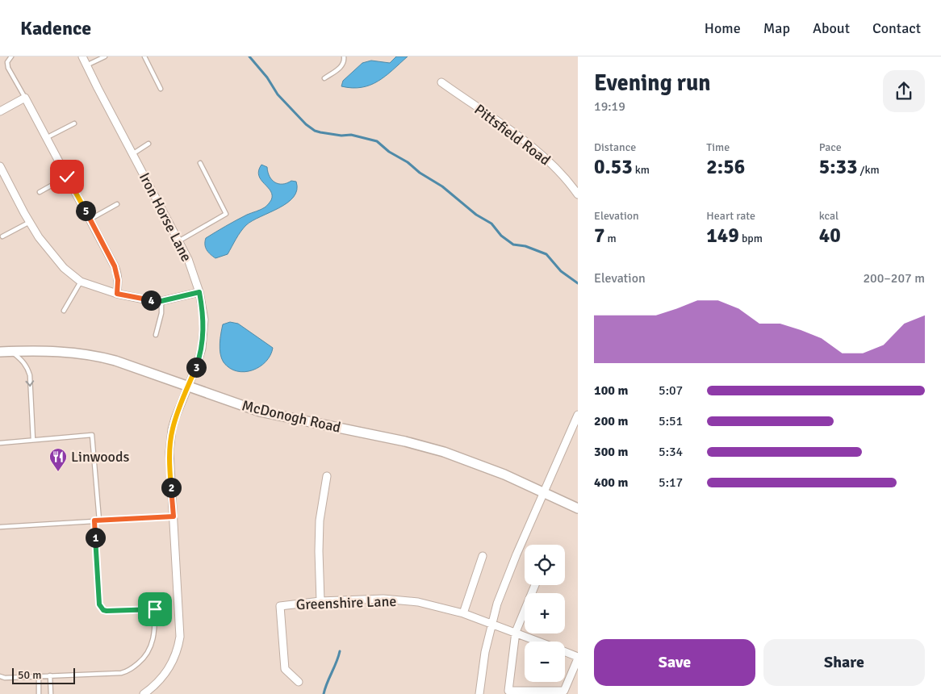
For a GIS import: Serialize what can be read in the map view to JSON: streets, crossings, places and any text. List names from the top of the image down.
{
  "streets": {
    "main road": ["McDonogh Road"],
    "street": ["Pittsfield Road", "Iron Horse Lane", "Greenshire Lane"]
  },
  "crossings": [
    ["Iron Horse Lane", "McDonogh Road"]
  ],
  "places": {
    "restaurant": ["Linwoods"]
  },
  "scale_bar": "50 m",
  "page": {
    "header": "Kadence",
    "nav": [
      "Home",
      "Map",
      "About",
      "Contact"
    ],
    "heading": ["Evening run", "19:19"],
    "stats": [
      ["Distance", "0.53 km"],
      ["Time", "2:56"],
      ["Pace", "5:33 /km"],
      ["Elevation", "7 m"],
      ["Heart rate", "149 bpm"],
      ["kcal", "40"]
    ],
    "pins": [
      "5",
      "4",
      "3",
      "2",
      "1"
    ],
    "chart": ["Elevation", "200–207 m"],
    "list": [
      {
        "name": "100 m",
        "note": "5:07"
      },
      {
        "name": "200 m",
        "note": "5:51"
      },
      {
        "name": "300 m",
        "note": "5:34"
      },
      {
        "name": "400 m",
        "note": "5:17"
      }
    ],
    "map_buttons": ["+", "−"],
    "buttons": ["Save", "Share"],
    "scale": "50 m"
  }
}
